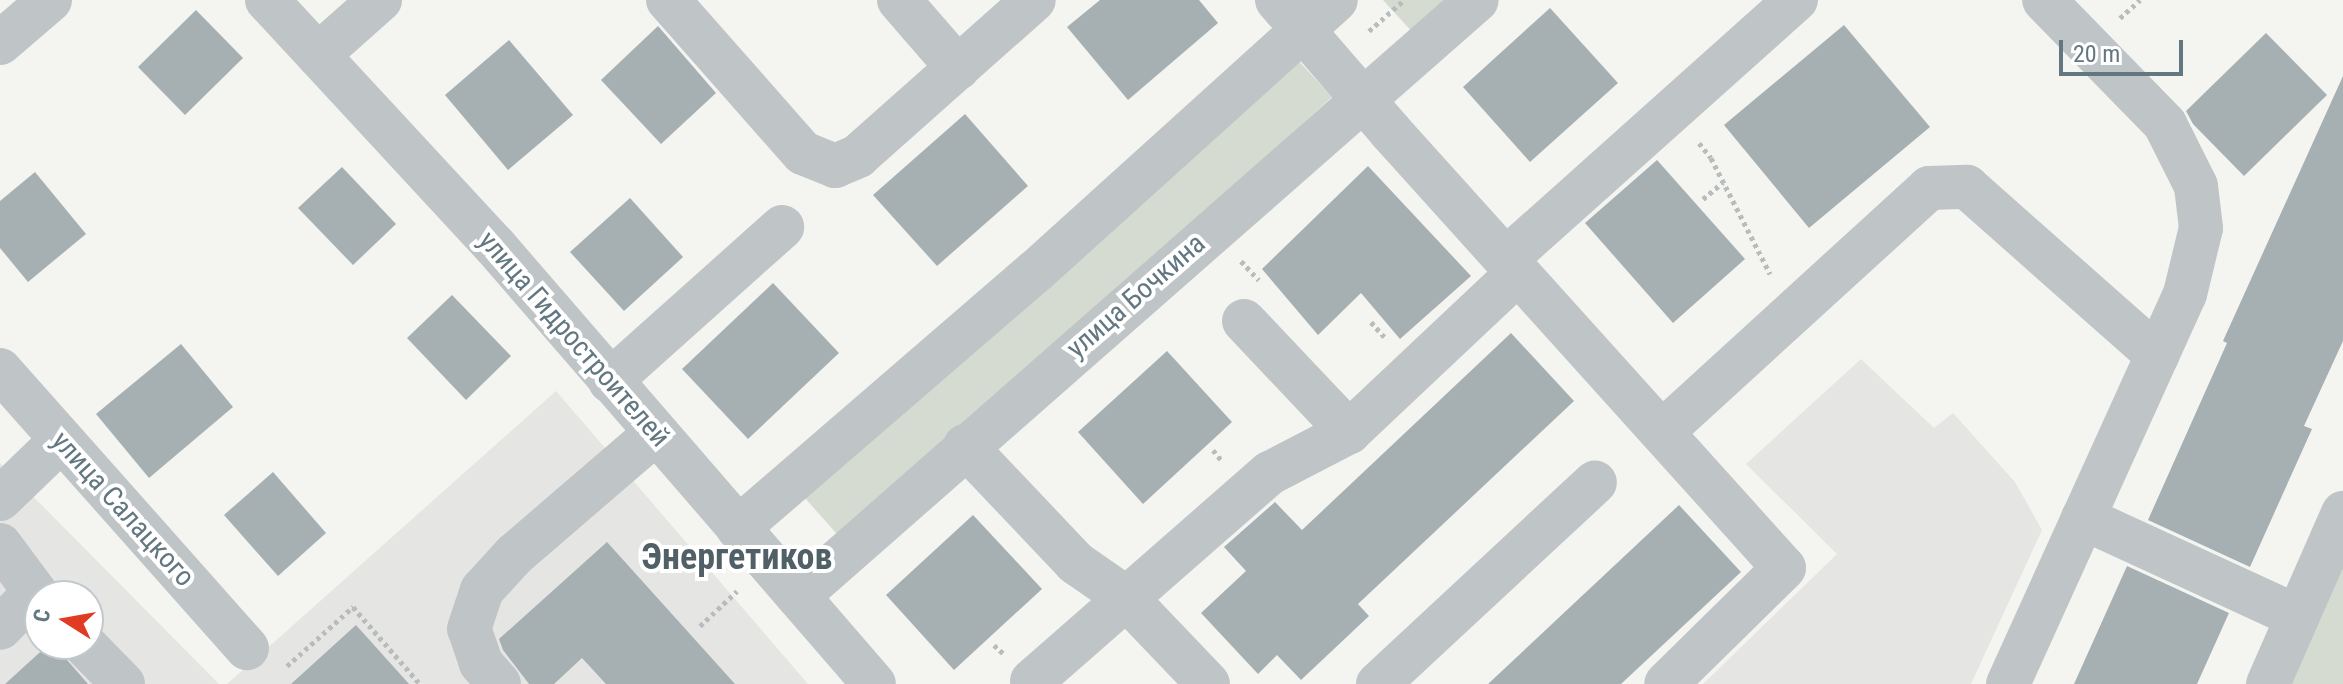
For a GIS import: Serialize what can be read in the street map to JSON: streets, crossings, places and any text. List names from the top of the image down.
{
  "streets": {
    "street": ["улица Бочкина", "улица Гидростроителей", "улица Салацкого"]
  },
  "crossings": [
    ["улица Бочкина", "улица Гидростроителей"]
  ],
  "districts": ["Энергетиков"],
  "scale_bar": "20 m",
  "north": "left"
}
